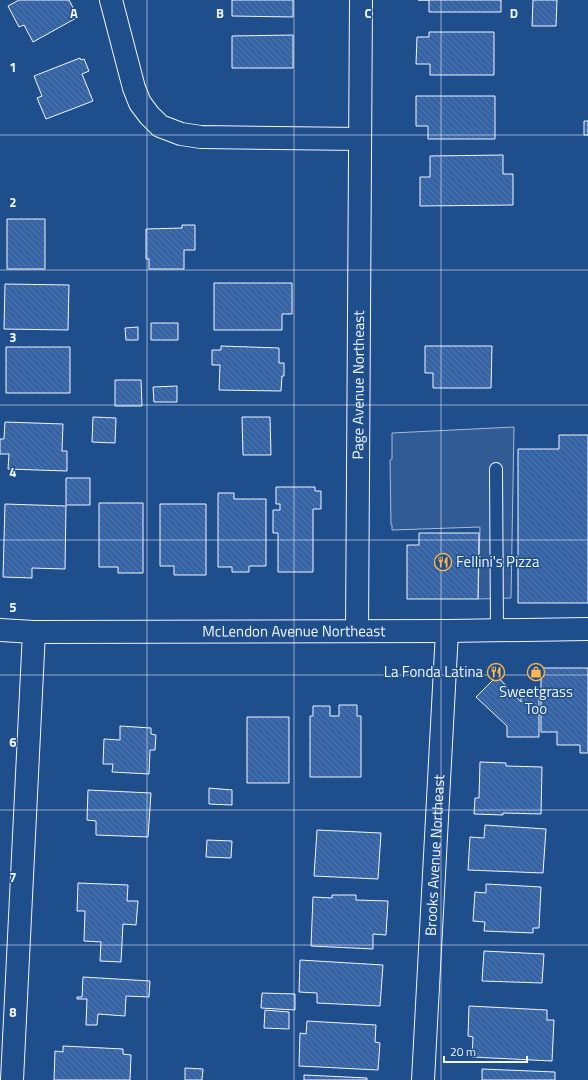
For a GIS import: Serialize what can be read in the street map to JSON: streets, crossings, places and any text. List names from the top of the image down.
{
  "streets": {
    "street": ["Page Avenue Northeast", "McLendon Avenue Northeast", "Brooks Avenue Northeast"]
  },
  "crossings": [
    ["Page Avenue Northeast", "McLendon Avenue Northeast"],
    ["McLendon Avenue Northeast", "Brooks Avenue Northeast"]
  ],
  "places": {
    "restaurant": ["Fellini's Pizza", "La Fonda Latina"],
    "shop": ["Sweetgrass Too"]
  },
  "scale_bar": "20 m",
  "grid": {
    "columns": [
      "A",
      "B",
      "C",
      "D"
    ],
    "rows": [
      "1",
      "2",
      "3",
      "4",
      "5",
      "6",
      "7",
      "8"
    ]
  }
}
